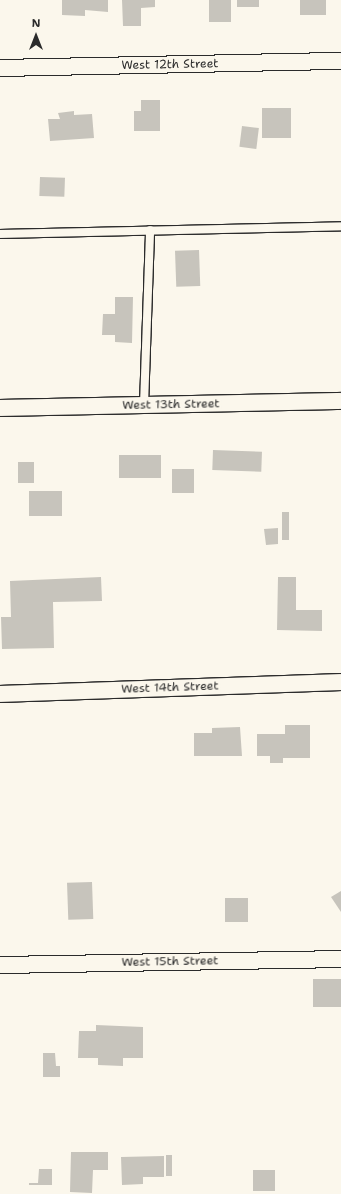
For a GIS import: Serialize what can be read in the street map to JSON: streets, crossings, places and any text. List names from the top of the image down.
{
  "streets": {
    "street": [
      "West 12th Street",
      "West 13th Street",
      "West 14th Street",
      "West 15th Street"
    ]
  },
  "north": "top"
}
